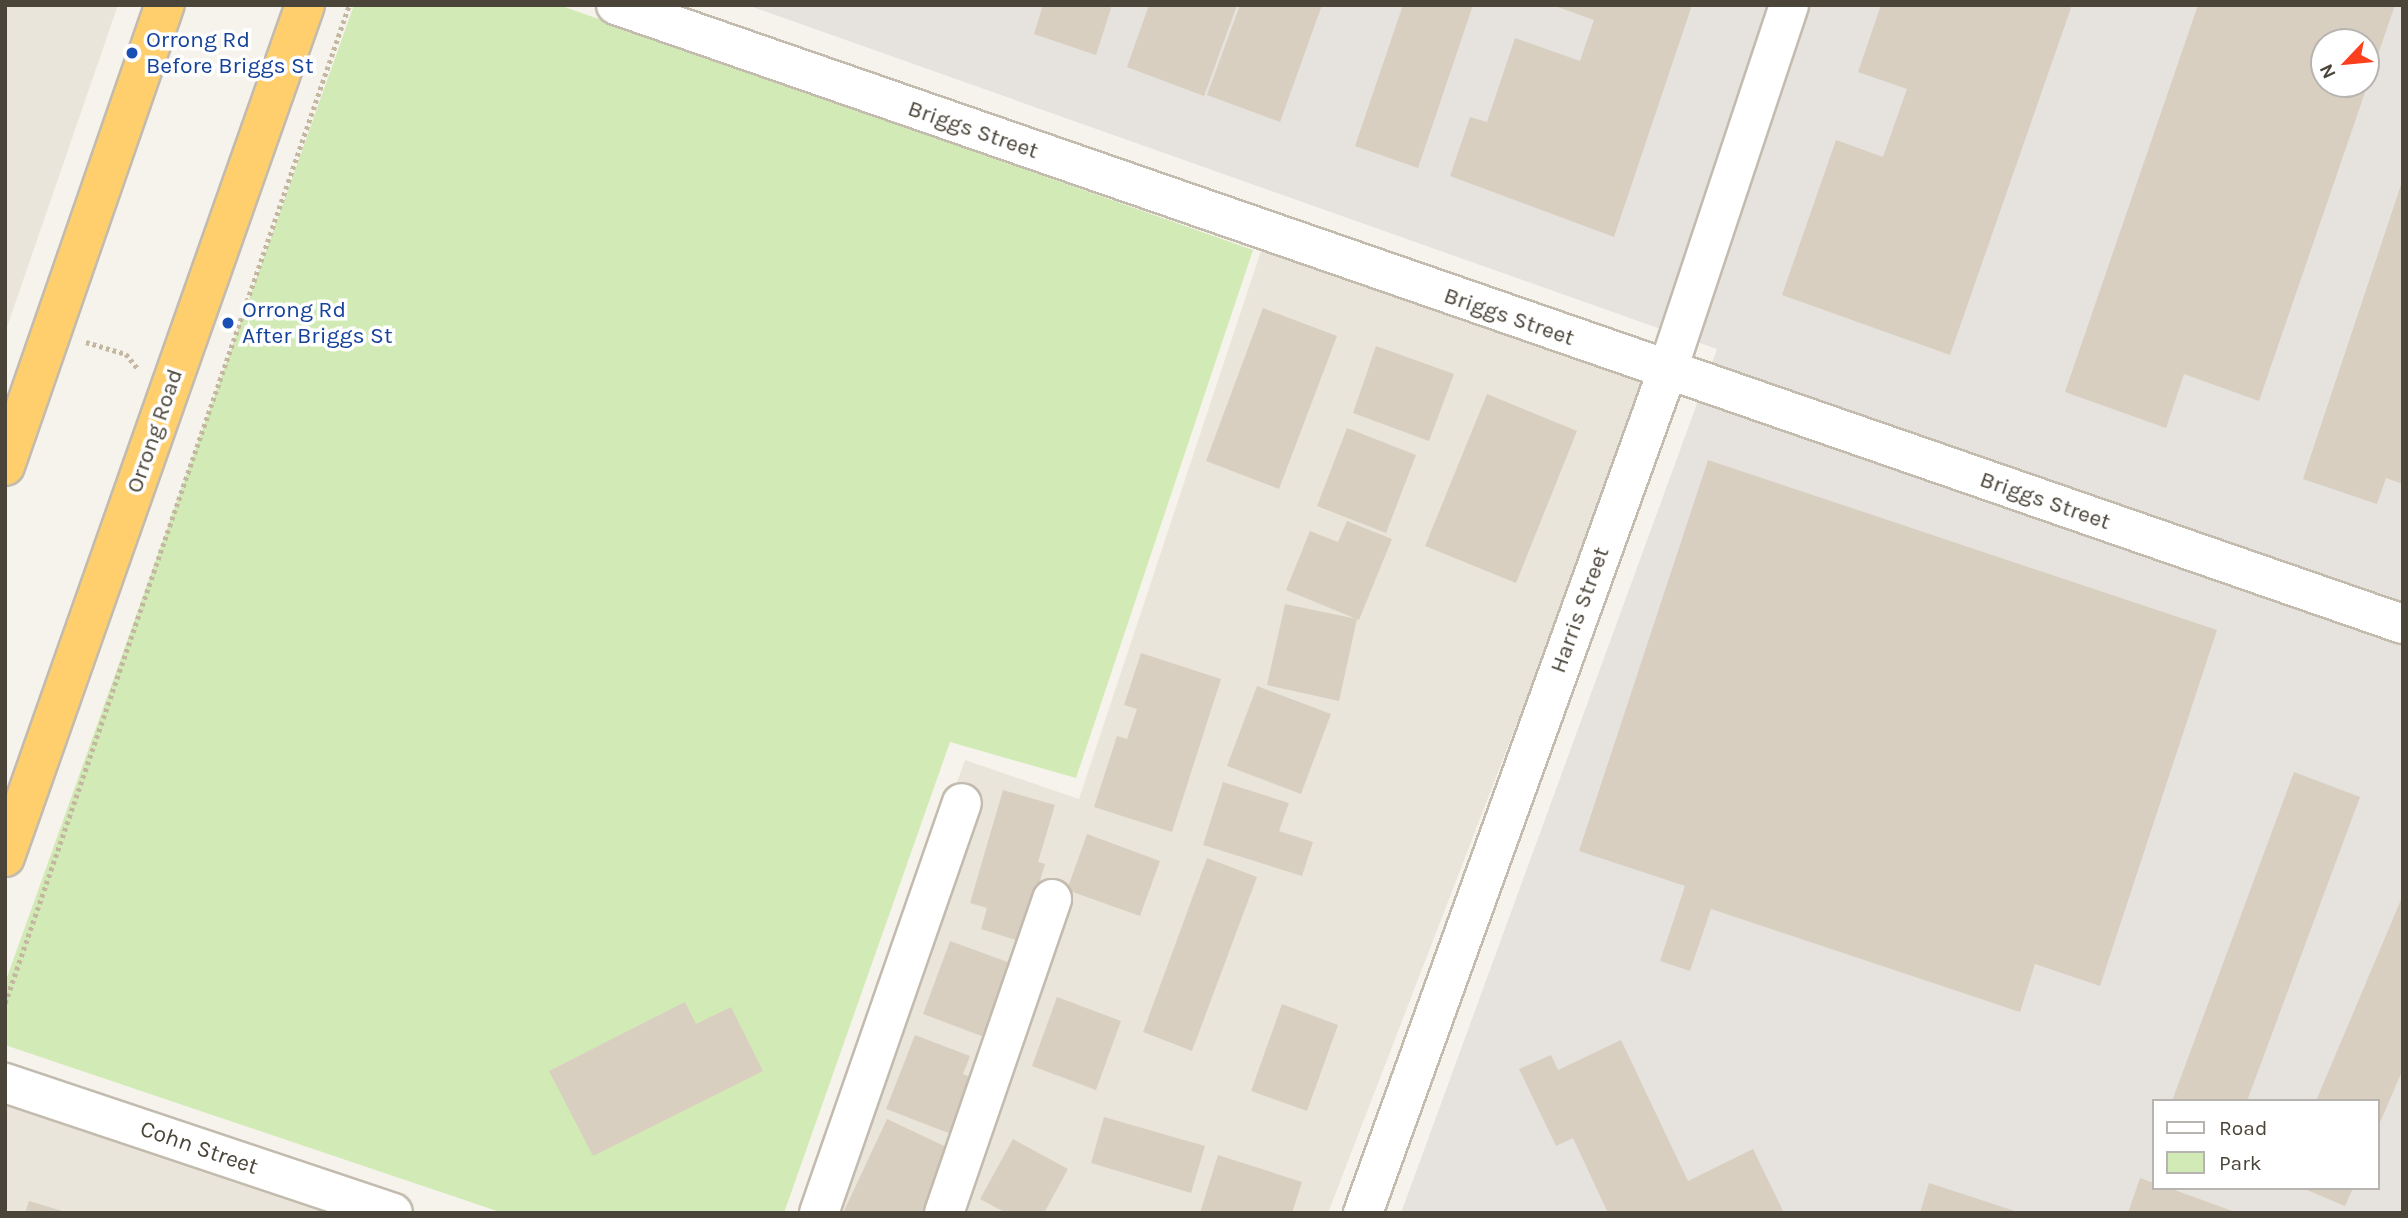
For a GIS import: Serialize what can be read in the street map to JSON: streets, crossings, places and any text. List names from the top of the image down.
{
  "streets": {
    "highway": ["Orrong Road"],
    "street": ["Briggs Street", "Harris Street", "Cohn Street"]
  },
  "crossings": [
    ["Briggs Street", "Harris Street"]
  ],
  "places": ["Orrong Rd Before Briggs St", "Orrong Rd After Briggs St"],
  "legend": ["Road", "Park"],
  "north": "bottom left"
}
